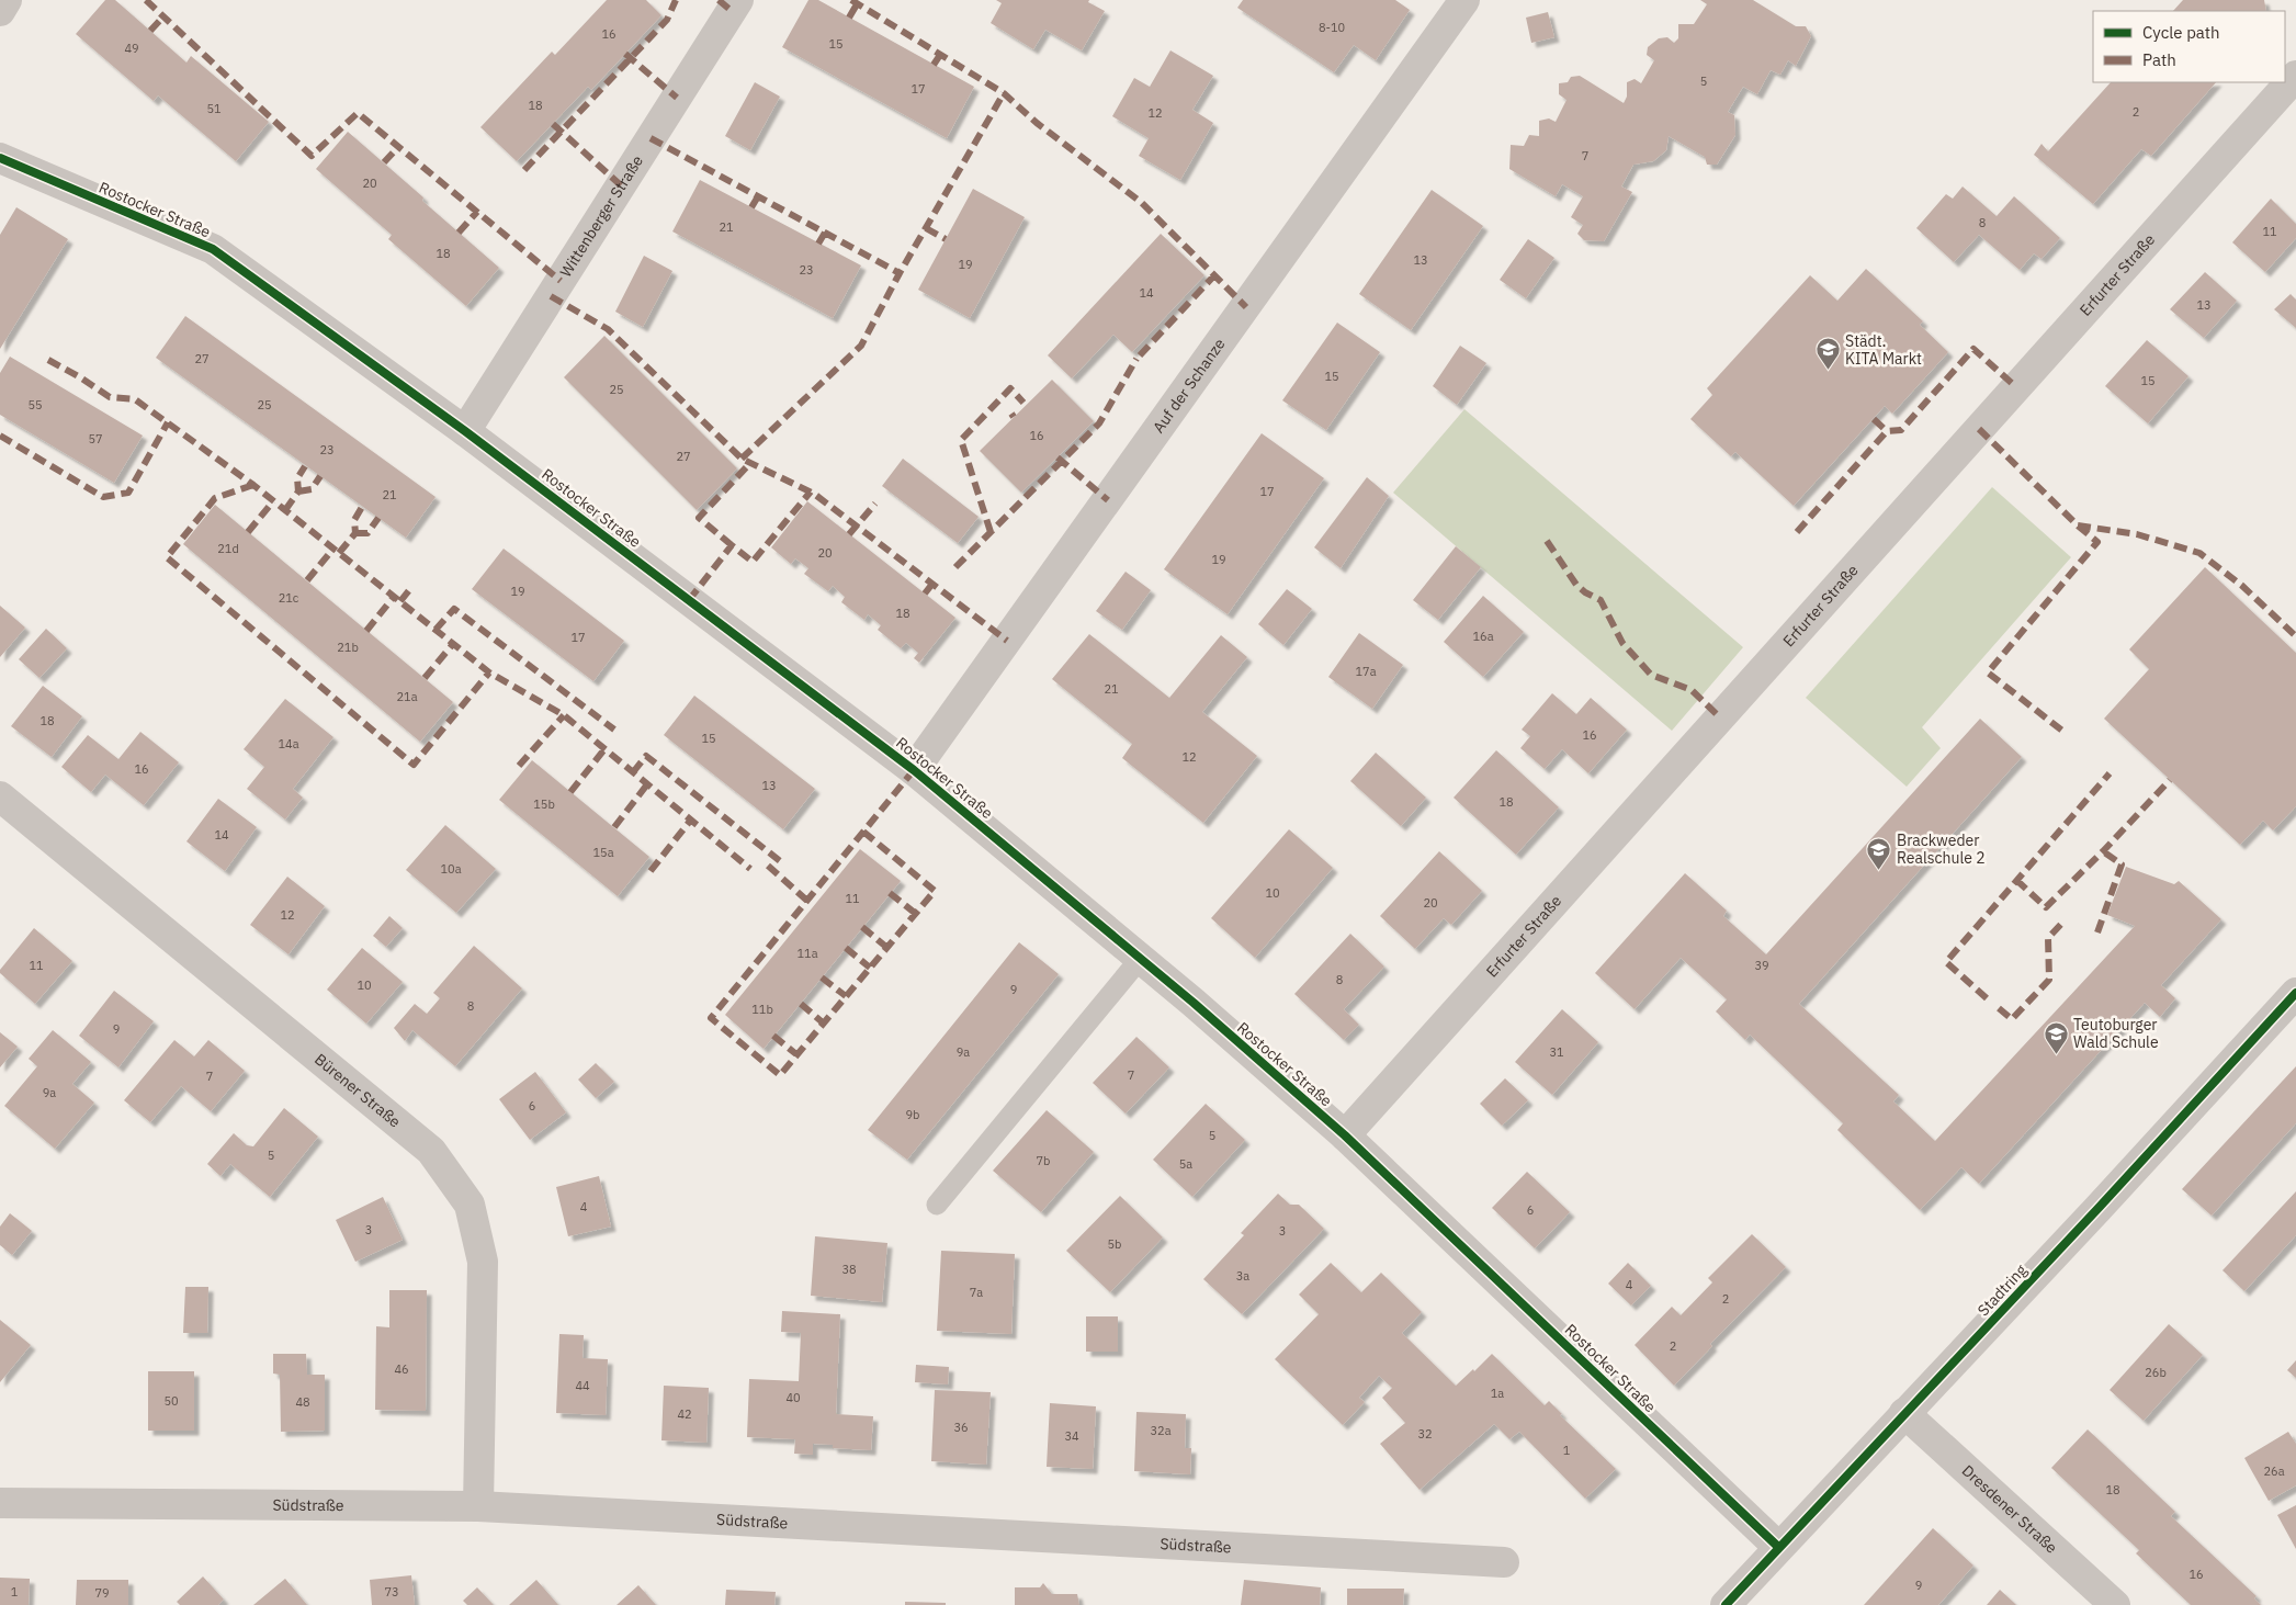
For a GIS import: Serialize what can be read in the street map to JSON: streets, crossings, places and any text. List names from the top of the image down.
{
  "streets": {
    "street": [
      "Rostocker Straße",
      "Wittenberger Straße",
      "Erfurter Straße",
      "Auf der Schanze",
      "Bürener Straße",
      "Stadtring",
      "Südstraße",
      "Dresdener Straße"
    ]
  },
  "crossings": [
    ["Rostocker Straße", "Wittenberger Straße"],
    ["Rostocker Straße", "Erfurter Straße"],
    ["Rostocker Straße", "Auf der Schanze"],
    ["Rostocker Straße", "Stadtring"],
    ["Bürener Straße", "Südstraße"],
    ["Stadtring", "Dresdener Straße"]
  ],
  "places": {
    "school or university": ["Städt. KITA Markt", "Brackweder Realschule 2", "Teutoburger Wald Schule"]
  },
  "house_numbers": [
    "8-10",
    "16",
    "15",
    "49",
    "5",
    "17",
    "18",
    "51",
    "2",
    "12",
    "7",
    "20",
    "8",
    "21",
    "11",
    "18",
    "13",
    "19",
    "23",
    "14",
    "13",
    "27",
    "15",
    "15",
    "25",
    "55",
    "25",
    "16",
    "57",
    "23",
    "27",
    "17",
    "21",
    "21d",
    "20",
    "19",
    "19",
    "21c",
    "18",
    "16a",
    "17",
    "21b",
    "17a",
    "21",
    "21a",
    "18",
    "16",
    "15",
    "14a",
    "12",
    "16",
    "13",
    "18",
    "15b",
    "14",
    "15a",
    "10a",
    "10",
    "11",
    "20",
    "12",
    "11a",
    "11",
    "39",
    "8",
    "10",
    "9",
    "8",
    "11b",
    "9",
    "9a",
    "31",
    "7",
    "7",
    "9a",
    "6",
    "9b",
    "5",
    "5",
    "7b",
    "5a",
    "4",
    "6",
    "3",
    "3",
    "5b",
    "38",
    "3a",
    "4",
    "7a",
    "2",
    "2",
    "46",
    "26b",
    "44",
    "1a",
    "40",
    "50",
    "48",
    "42",
    "36",
    "32a",
    "32",
    "34",
    "1",
    "26a",
    "18",
    "16",
    "9",
    "1",
    "73",
    "79"
  ],
  "legend": ["Cycle path", "Path"]
}
